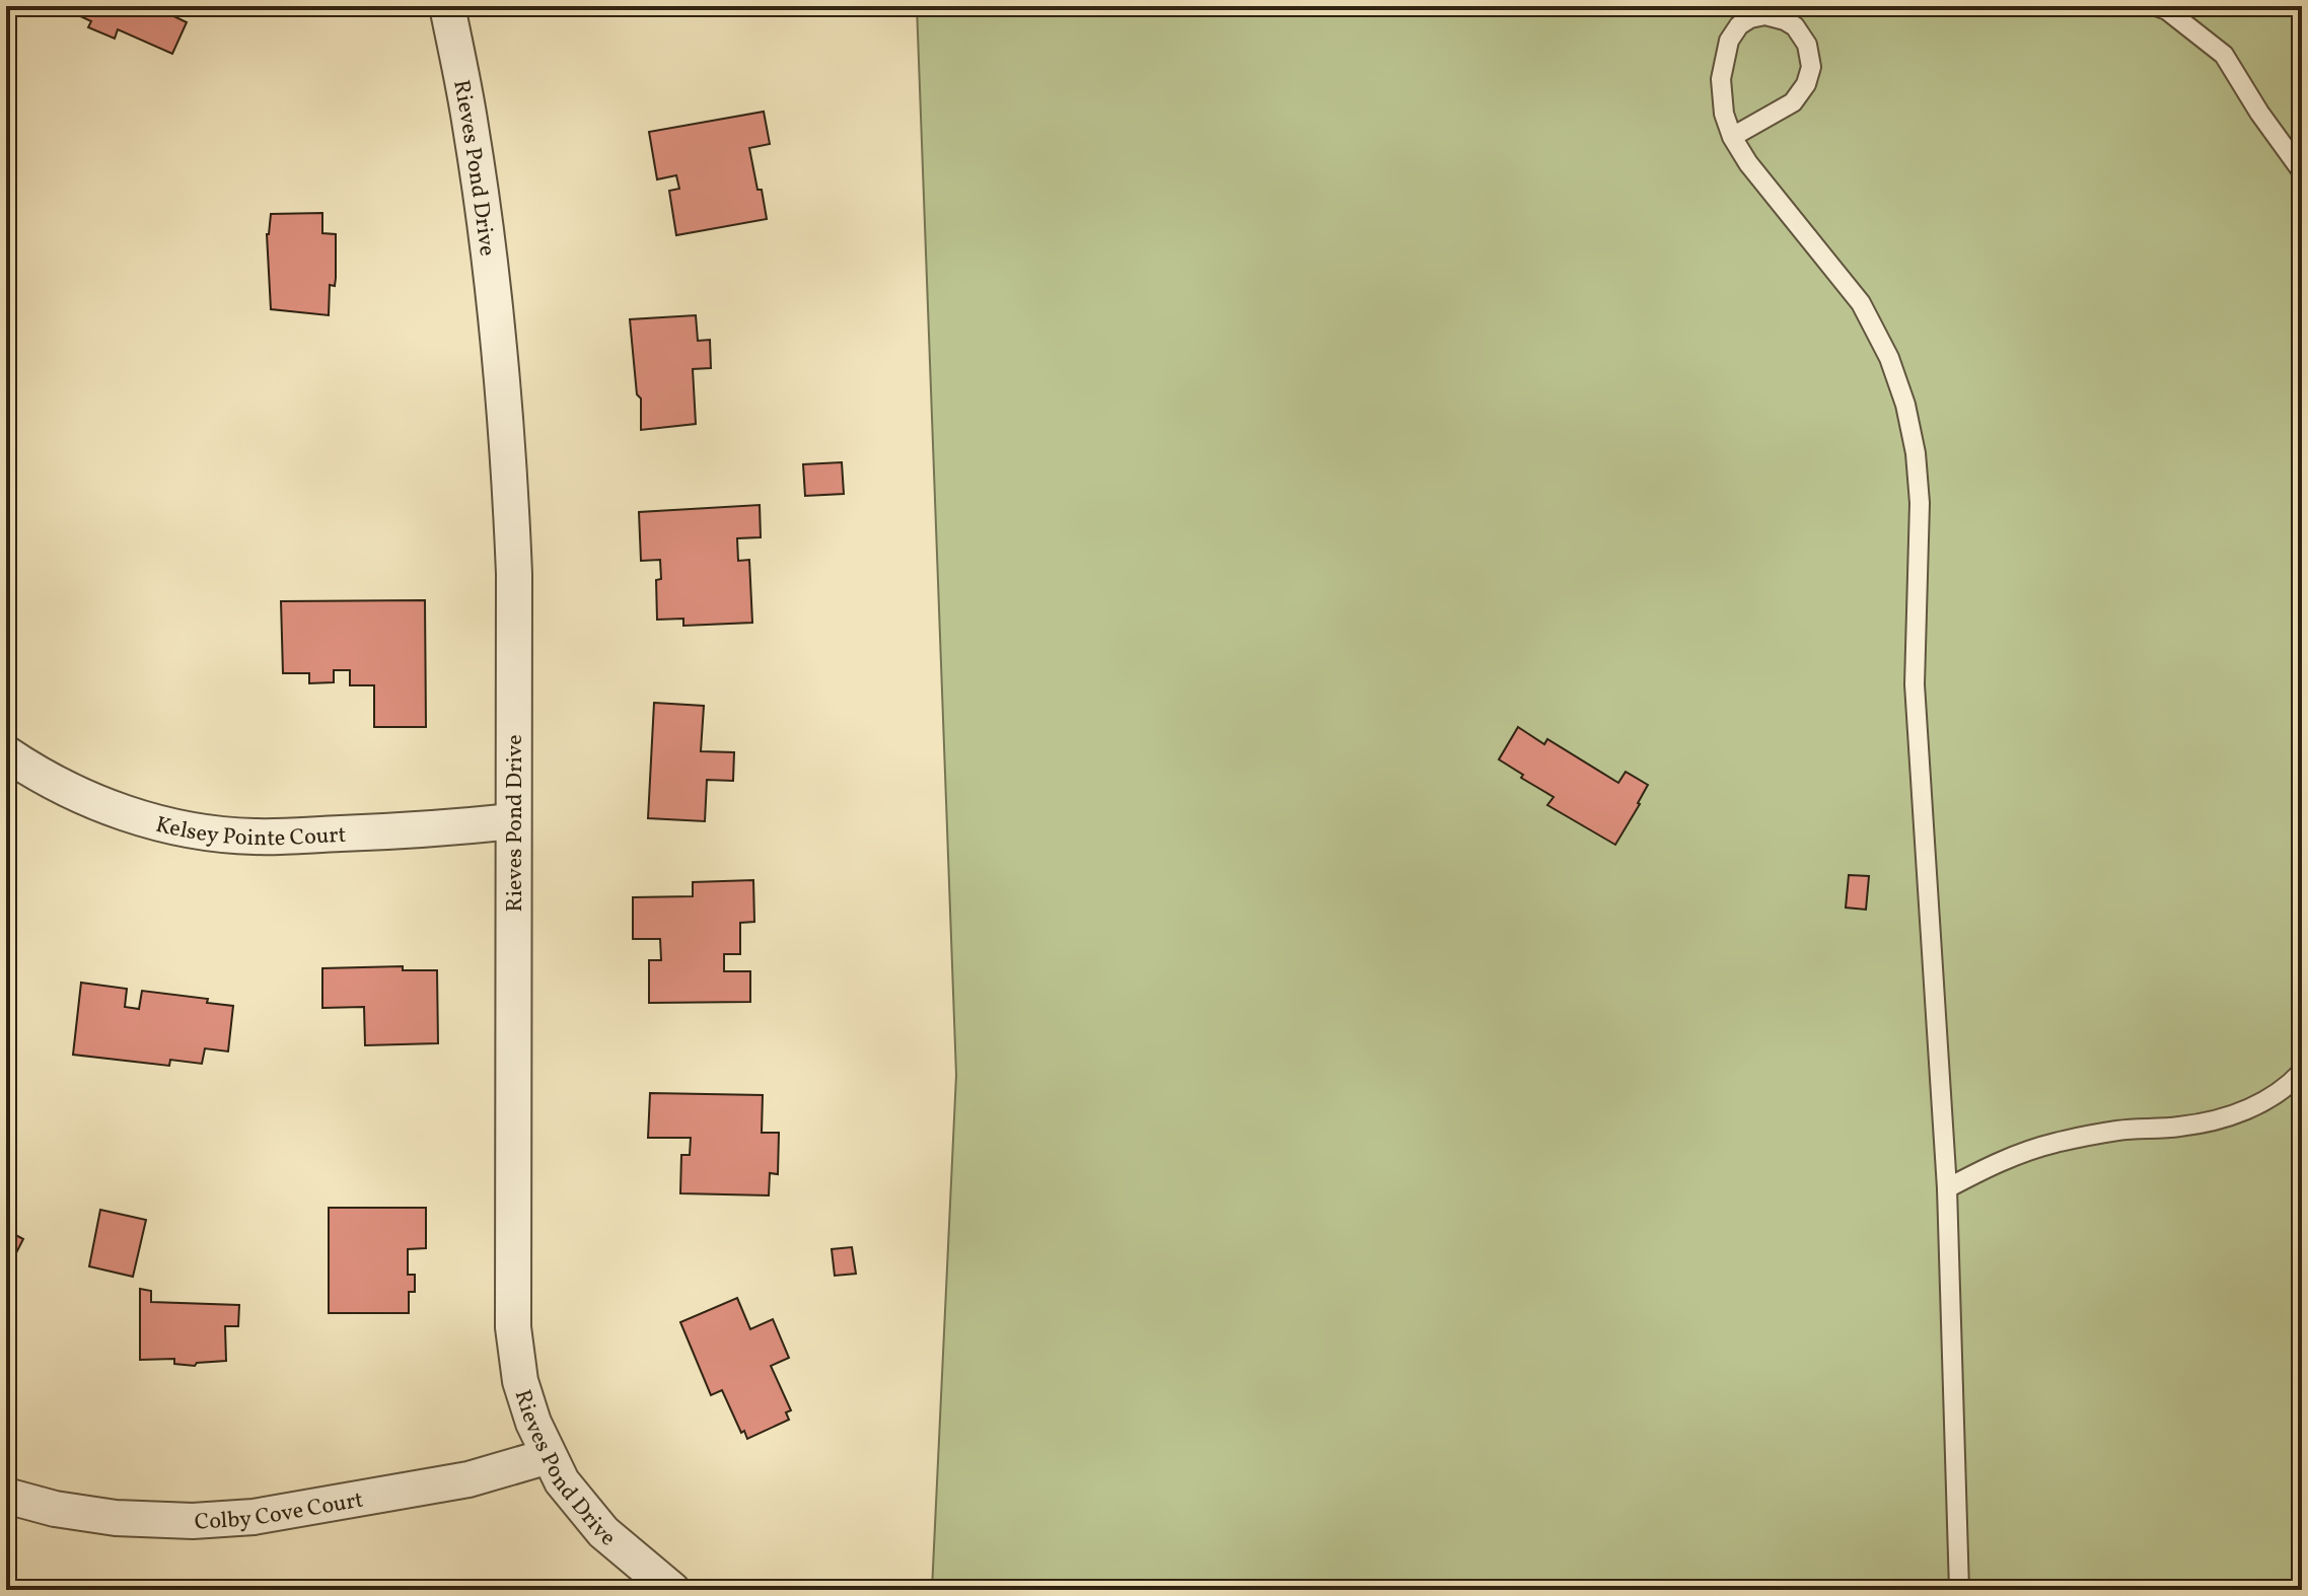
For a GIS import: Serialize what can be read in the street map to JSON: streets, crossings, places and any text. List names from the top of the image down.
{
  "streets": {
    "street": ["Rieves Pond Drive", "Kelsey Pointe Court", "Colby Cove Court"]
  },
  "crossings": [
    ["Rieves Pond Drive", "Kelsey Pointe Court"],
    ["Rieves Pond Drive", "Colby Cove Court"]
  ]
}
